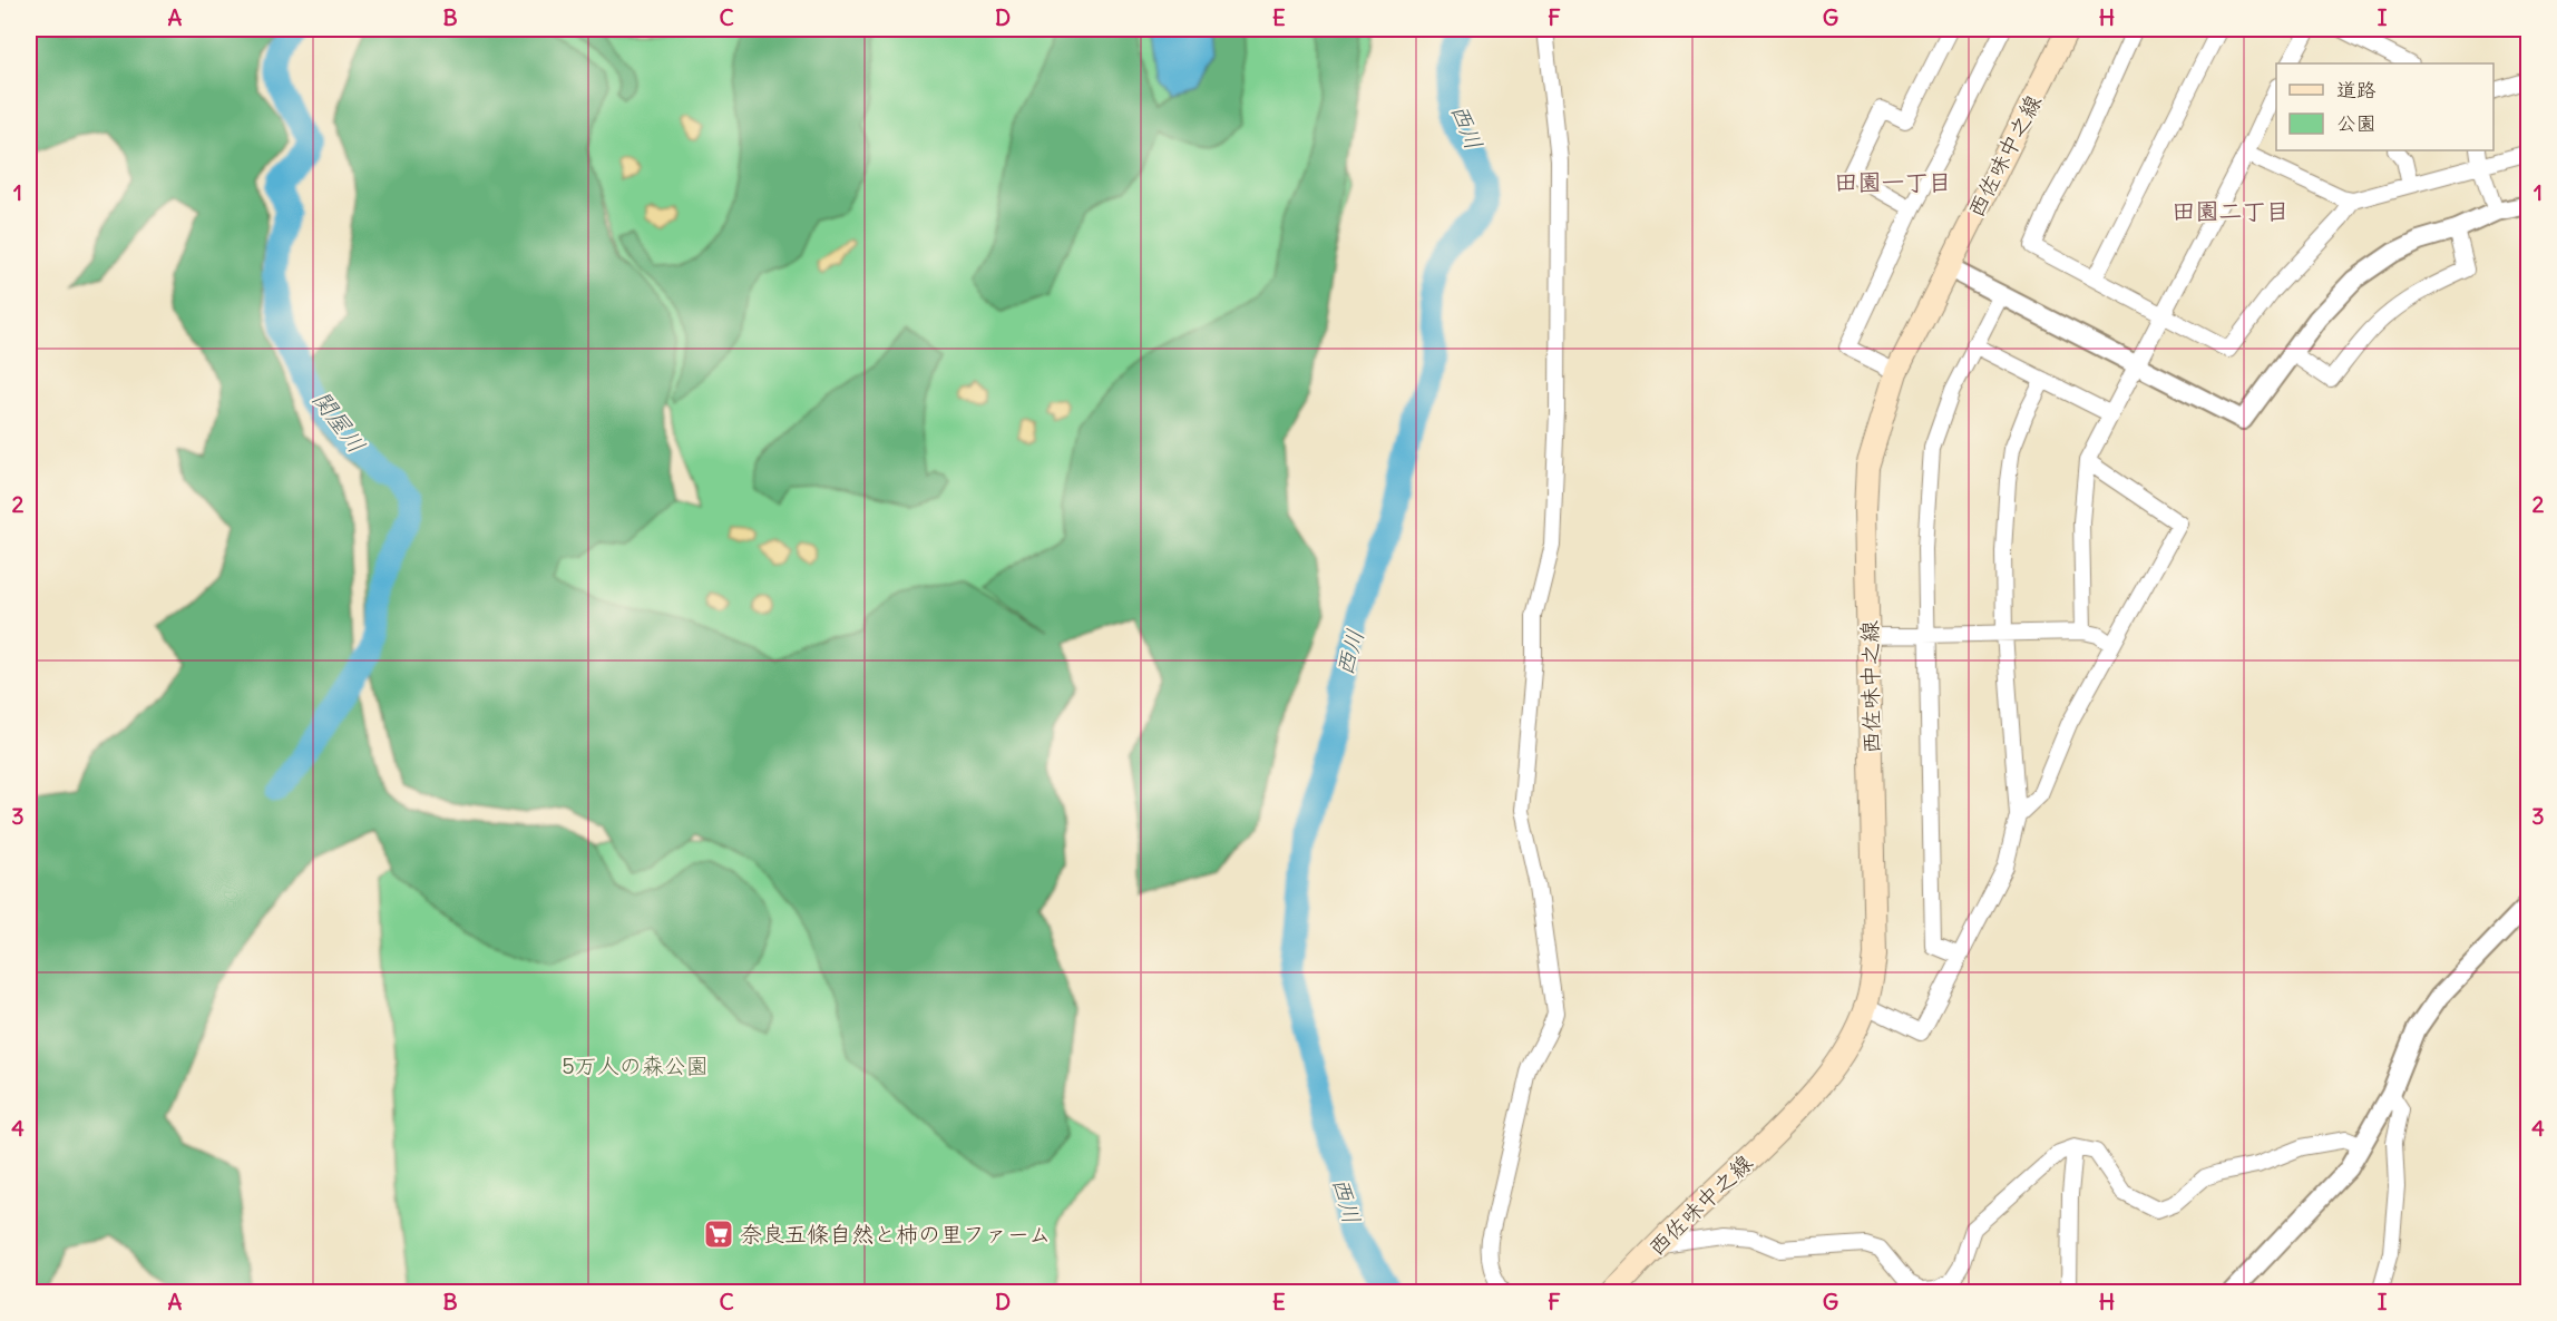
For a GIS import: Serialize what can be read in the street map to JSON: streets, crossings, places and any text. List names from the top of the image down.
{
  "streets": {
    "main road": ["西佐味中之線"]
  },
  "districts": ["田園一丁目", "田園二丁目"],
  "water": ["西川", "関屋川"],
  "parks": ["5万人の森公園"],
  "places": {
    "supermarket": ["奈良五條自然と柿の里ファーム"]
  },
  "legend": ["道路", "公園"],
  "grid": {
    "columns": [
      "A",
      "B",
      "C",
      "D",
      "E",
      "F",
      "G",
      "H",
      "I"
    ],
    "rows": [
      "1",
      "2",
      "3",
      "4"
    ]
  }
}
